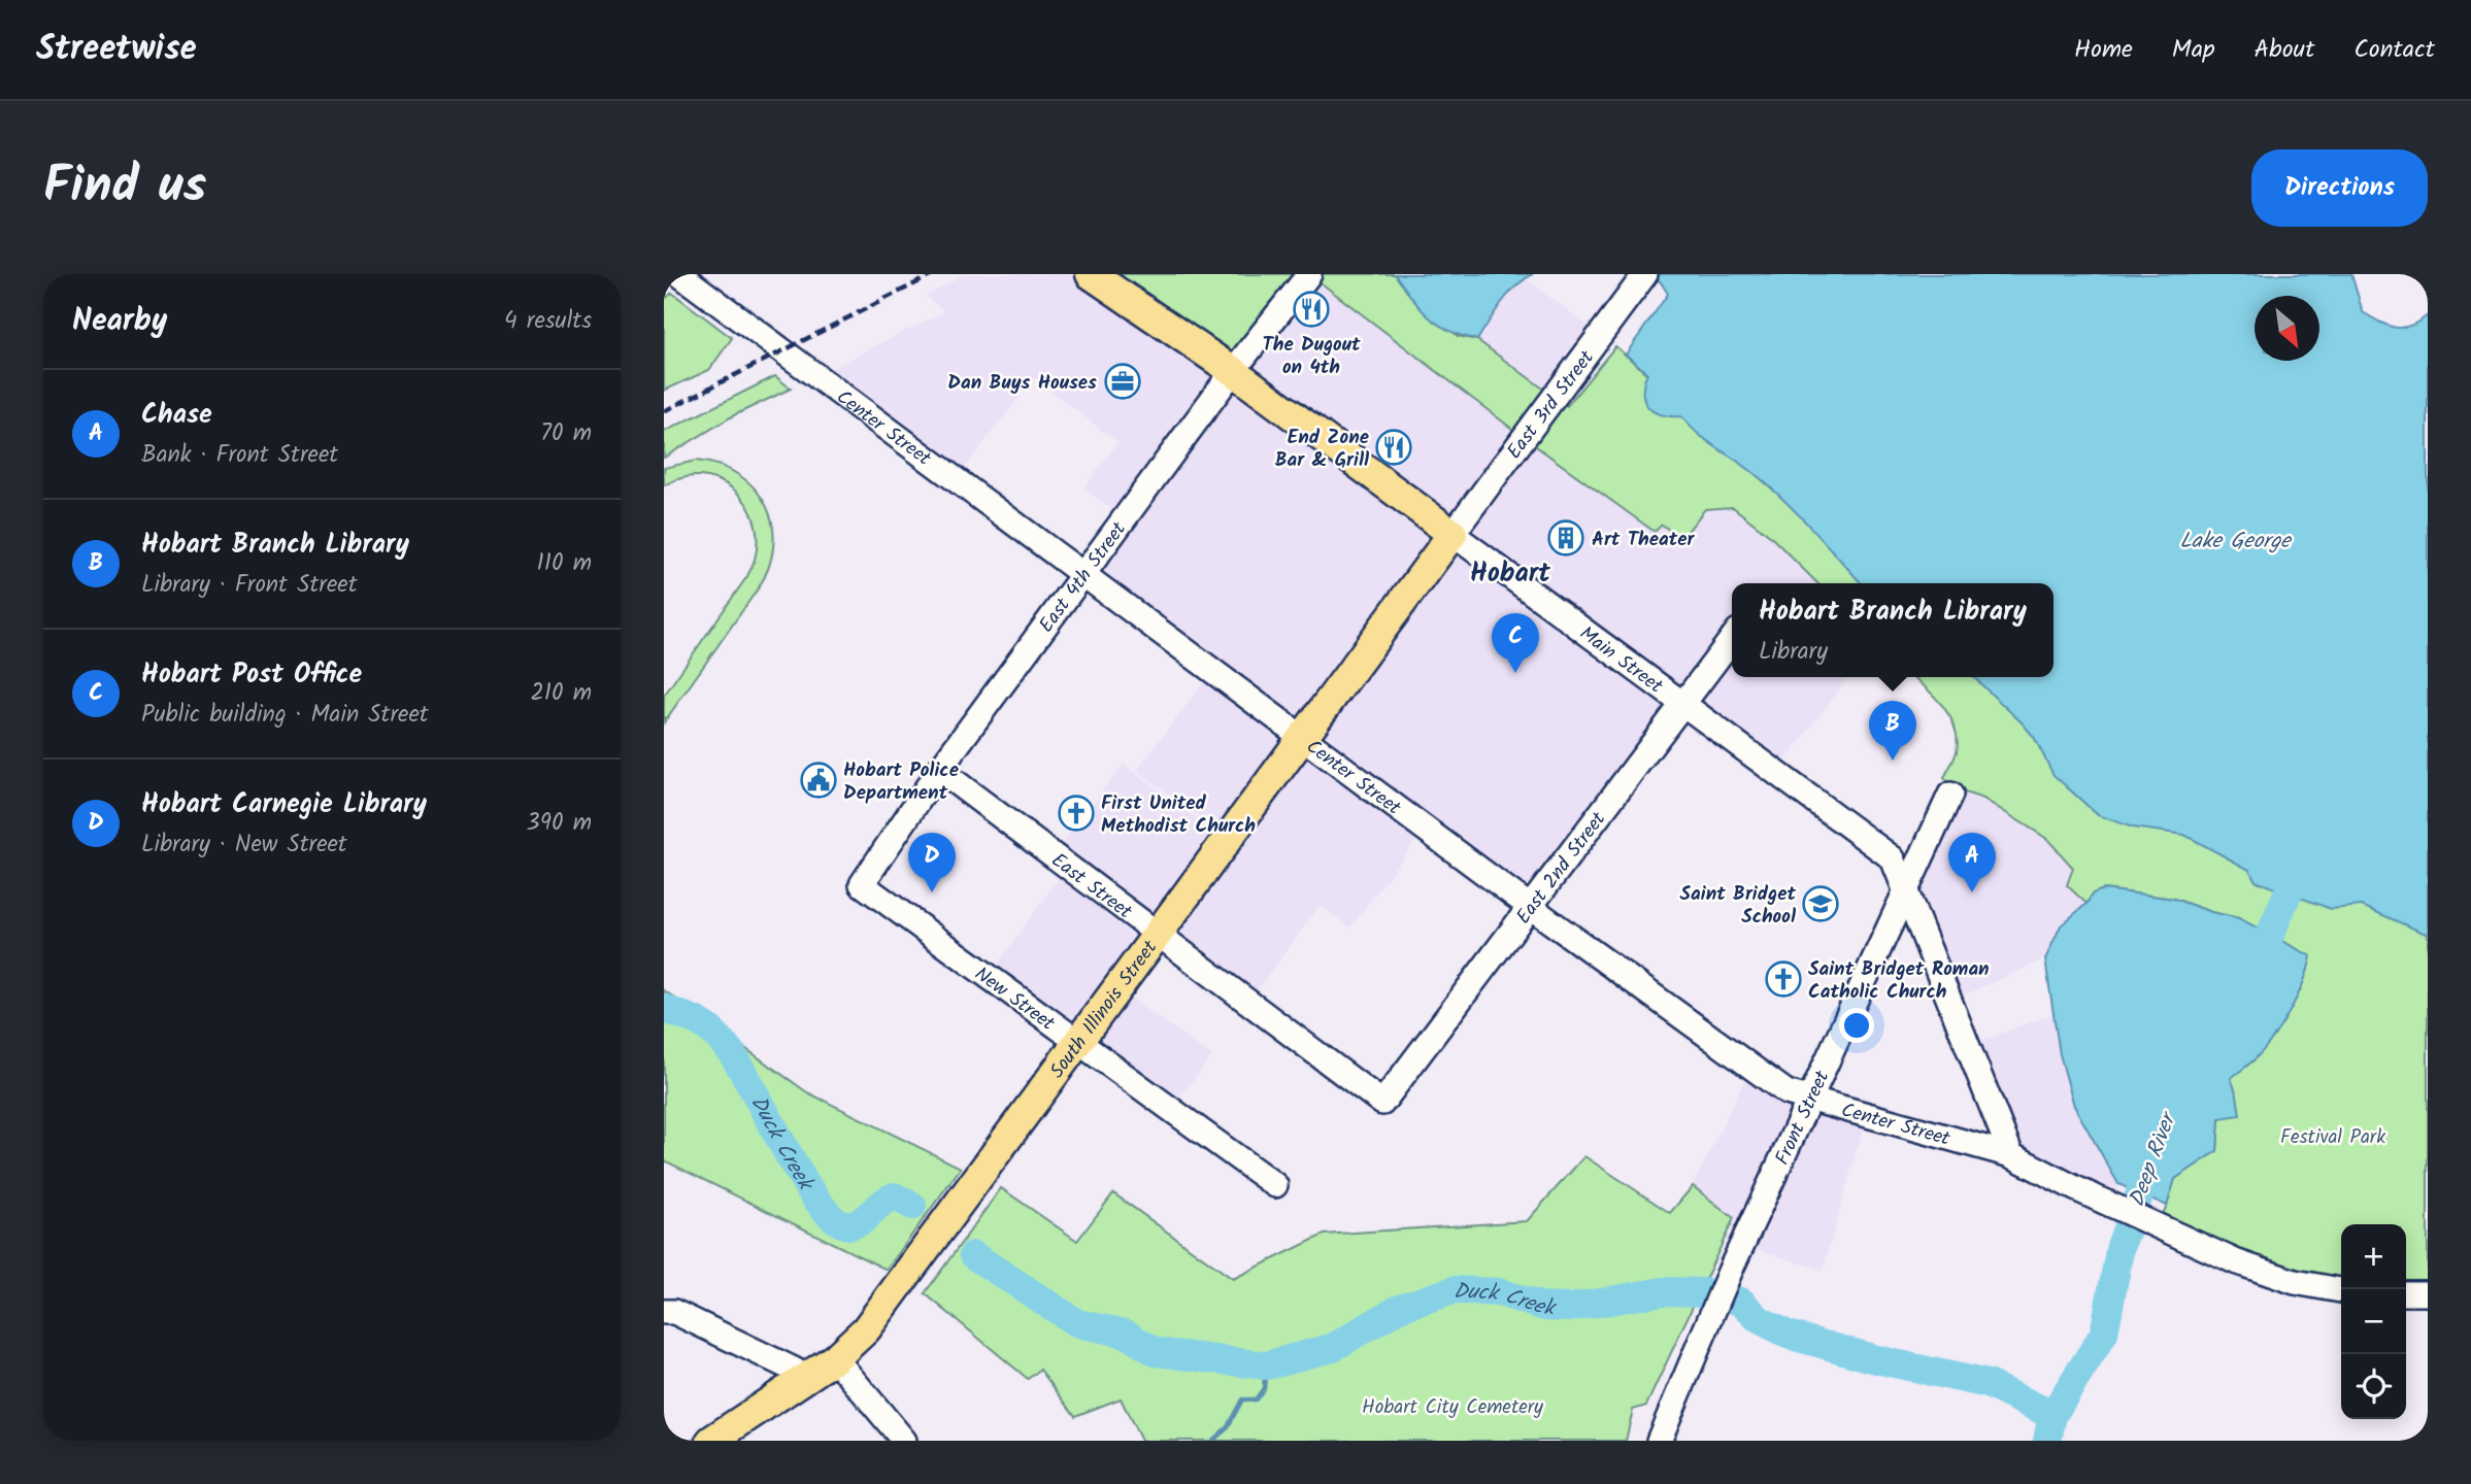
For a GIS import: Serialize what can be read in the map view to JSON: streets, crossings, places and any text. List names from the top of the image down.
{
  "streets": {
    "main road": ["Main Street", "South Illinois Street"],
    "street": [
      "East 3rd Street",
      "Center Street",
      "East 4th Street",
      "East 2nd Street",
      "East Street",
      "New Street",
      "Front Street"
    ]
  },
  "crossings": [
    ["East 3rd Street", "Main Street"],
    ["East 3rd Street", "South Illinois Street"],
    ["Center Street", "East 4th Street"],
    ["Center Street", "Main Street"],
    ["Center Street", "East 2nd Street"],
    ["Center Street", "South Illinois Street"],
    ["Center Street", "Front Street"],
    ["East 4th Street", "Main Street"],
    ["East 4th Street", "East Street"],
    ["East 4th Street", "New Street"],
    ["Main Street", "East 2nd Street"],
    ["Main Street", "South Illinois Street"],
    ["Main Street", "Front Street"],
    ["East 2nd Street", "East Street"],
    ["East Street", "South Illinois Street"],
    ["New Street", "South Illinois Street"]
  ],
  "districts": ["Hobart"],
  "water": ["Lake George", "Duck Creek", "Deep River"],
  "parks": ["Festival Park", "Hobart City Cemetery"],
  "places": {
    "restaurant": ["The Dugout on 4th", "End Zone Bar & Grill"],
    "office": ["Dan Buys Houses"],
    "building": ["Art Theater"],
    "public building": ["Hobart Police Department"],
    "church": ["First United Methodist Church", "Saint Bridget Roman Catholic Church"],
    "school or university": ["Saint Bridget School"]
  },
  "north": "bottom right",
  "page": {
    "header": "Streetwise",
    "nav": [
      "Home",
      "Map",
      "About",
      "Contact"
    ],
    "title": "Find us",
    "buttons": "Directions",
    "heading": ["Nearby", "4 results"],
    "list": [
      {
        "mark": "A",
        "name": "Chase",
        "note": "Bank · Front Street",
        "value": "70 m"
      },
      {
        "mark": "B",
        "name": "Hobart Branch Library",
        "note": "Library · Front Street",
        "value": "110 m"
      },
      {
        "mark": "C",
        "name": "Hobart Post Office",
        "note": "Public building · Main Street",
        "value": "210 m"
      },
      {
        "mark": "D",
        "name": "Hobart Carnegie Library",
        "note": "Library · New Street",
        "value": "390 m"
      }
    ],
    "popup": ["Hobart Branch Library", "Library"],
    "pins": [
      "C",
      "B",
      "A",
      "D"
    ],
    "map_buttons": ["+", "−"]
  }
}
